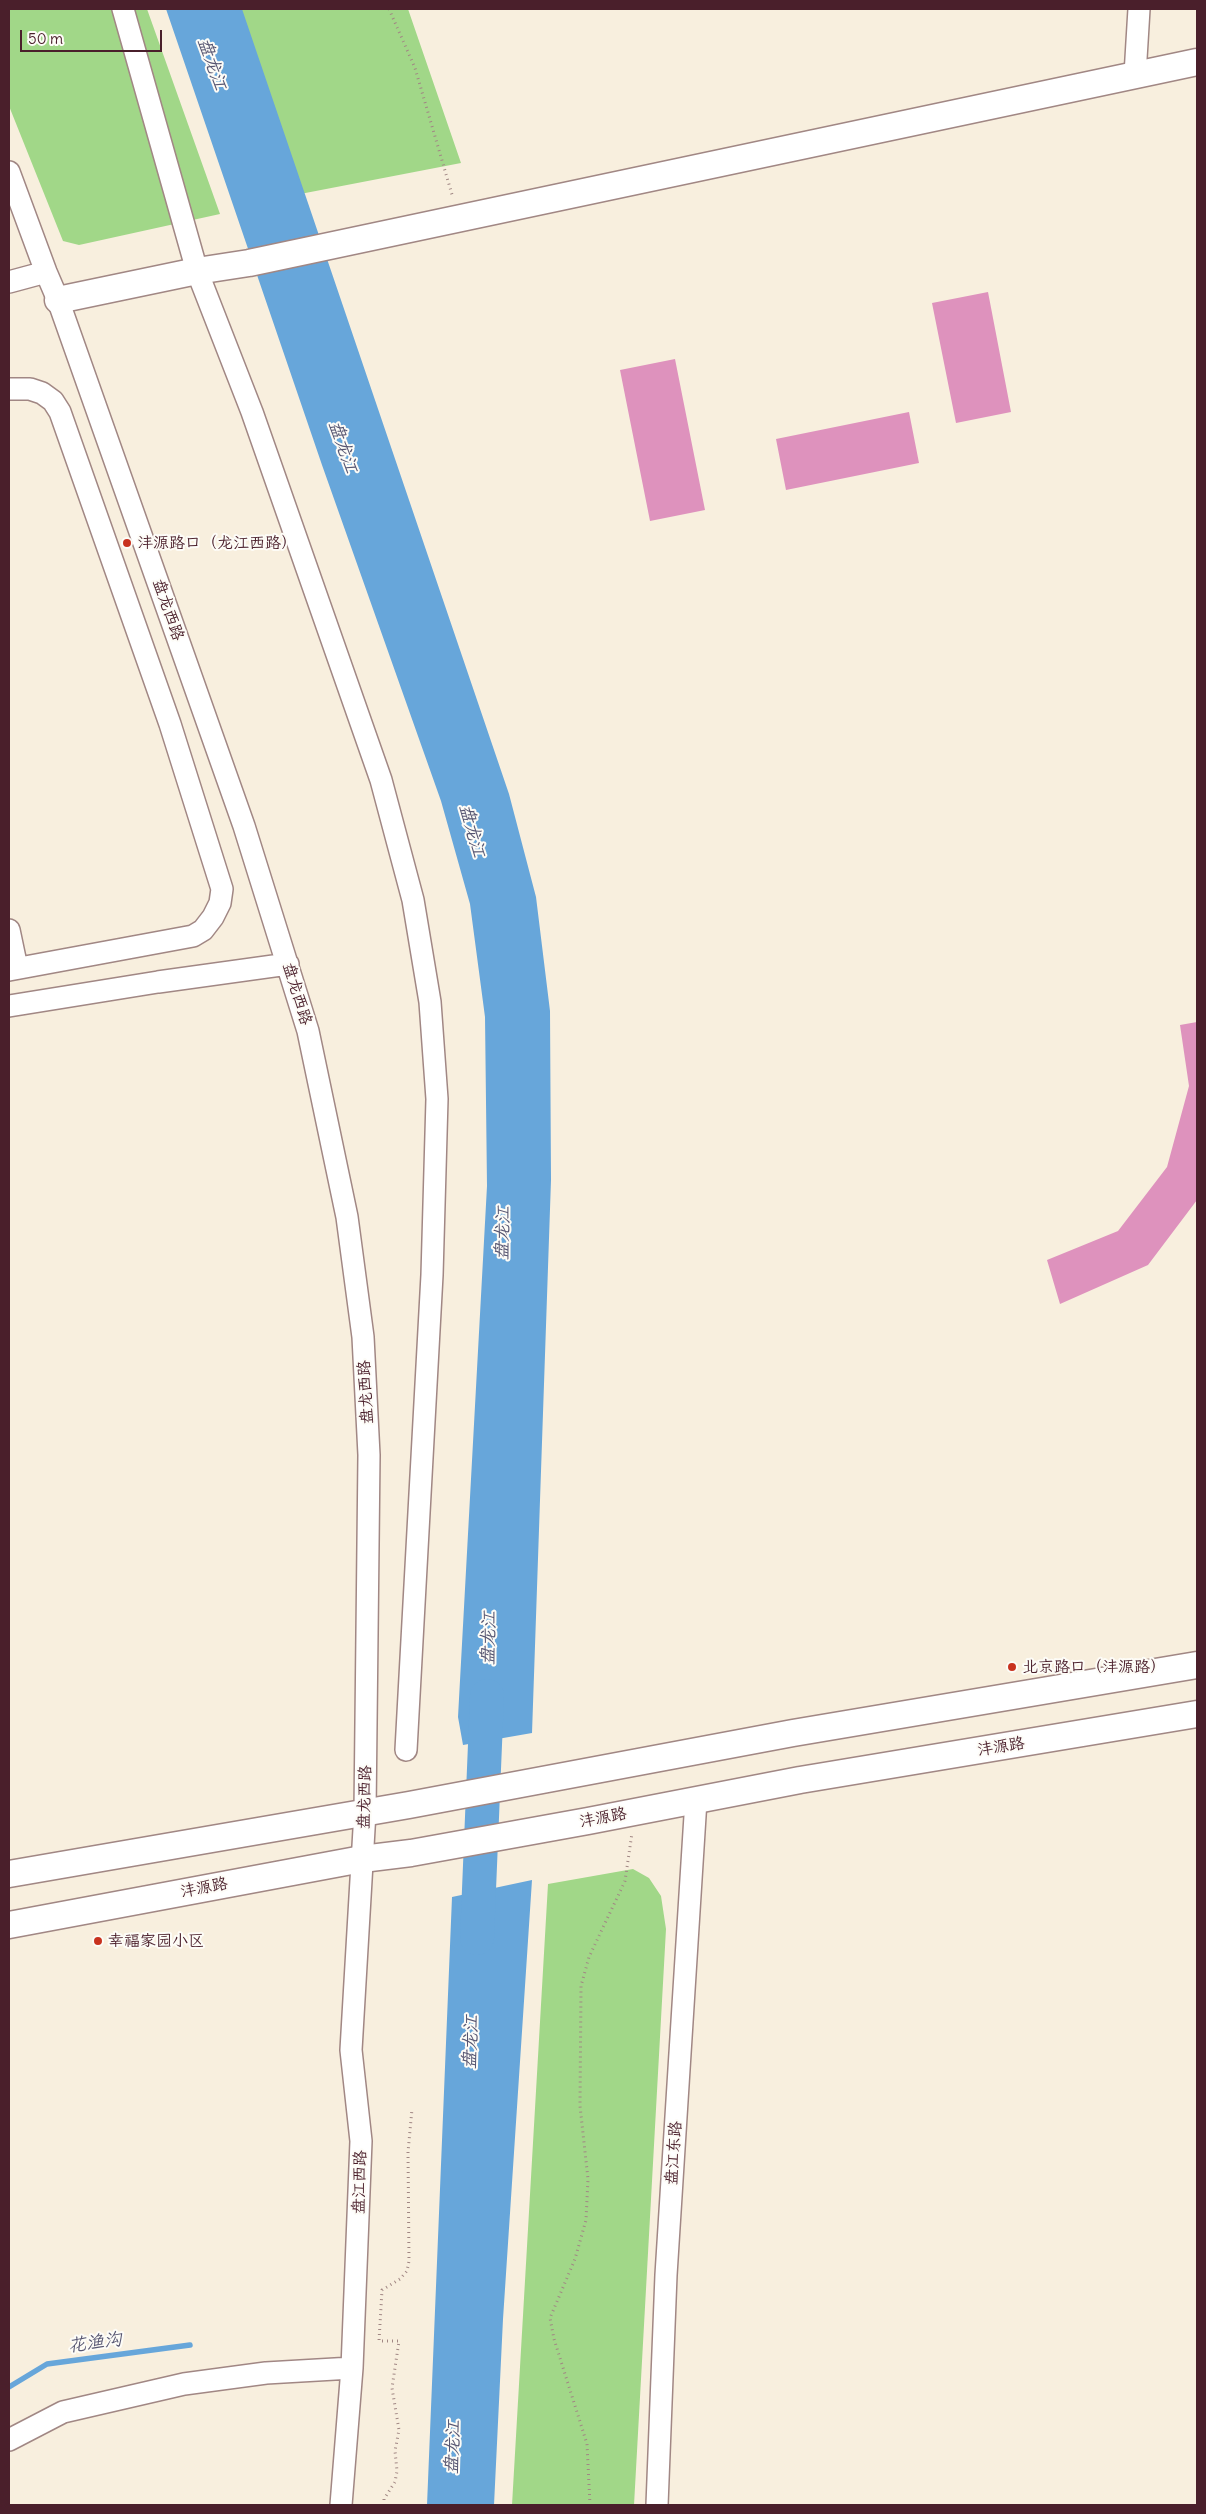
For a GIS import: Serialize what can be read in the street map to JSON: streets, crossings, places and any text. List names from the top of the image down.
{
  "streets": {
    "main road": ["沣源路"],
    "street": ["盘龙西路", "盘江东路", "盘江西路"]
  },
  "crossings": [
    ["盘龙西路", "沣源路"],
    ["盘龙西路", "盘江西路"],
    ["沣源路", "盘江东路"],
    ["沣源路", "盘江西路"]
  ],
  "water": ["盘龙江", "花渔沟"],
  "places": ["沣源路口（龙江西路）", "北京路口（沣源路）", "幸福家园小区"],
  "scale_bar": "50 m"
}
